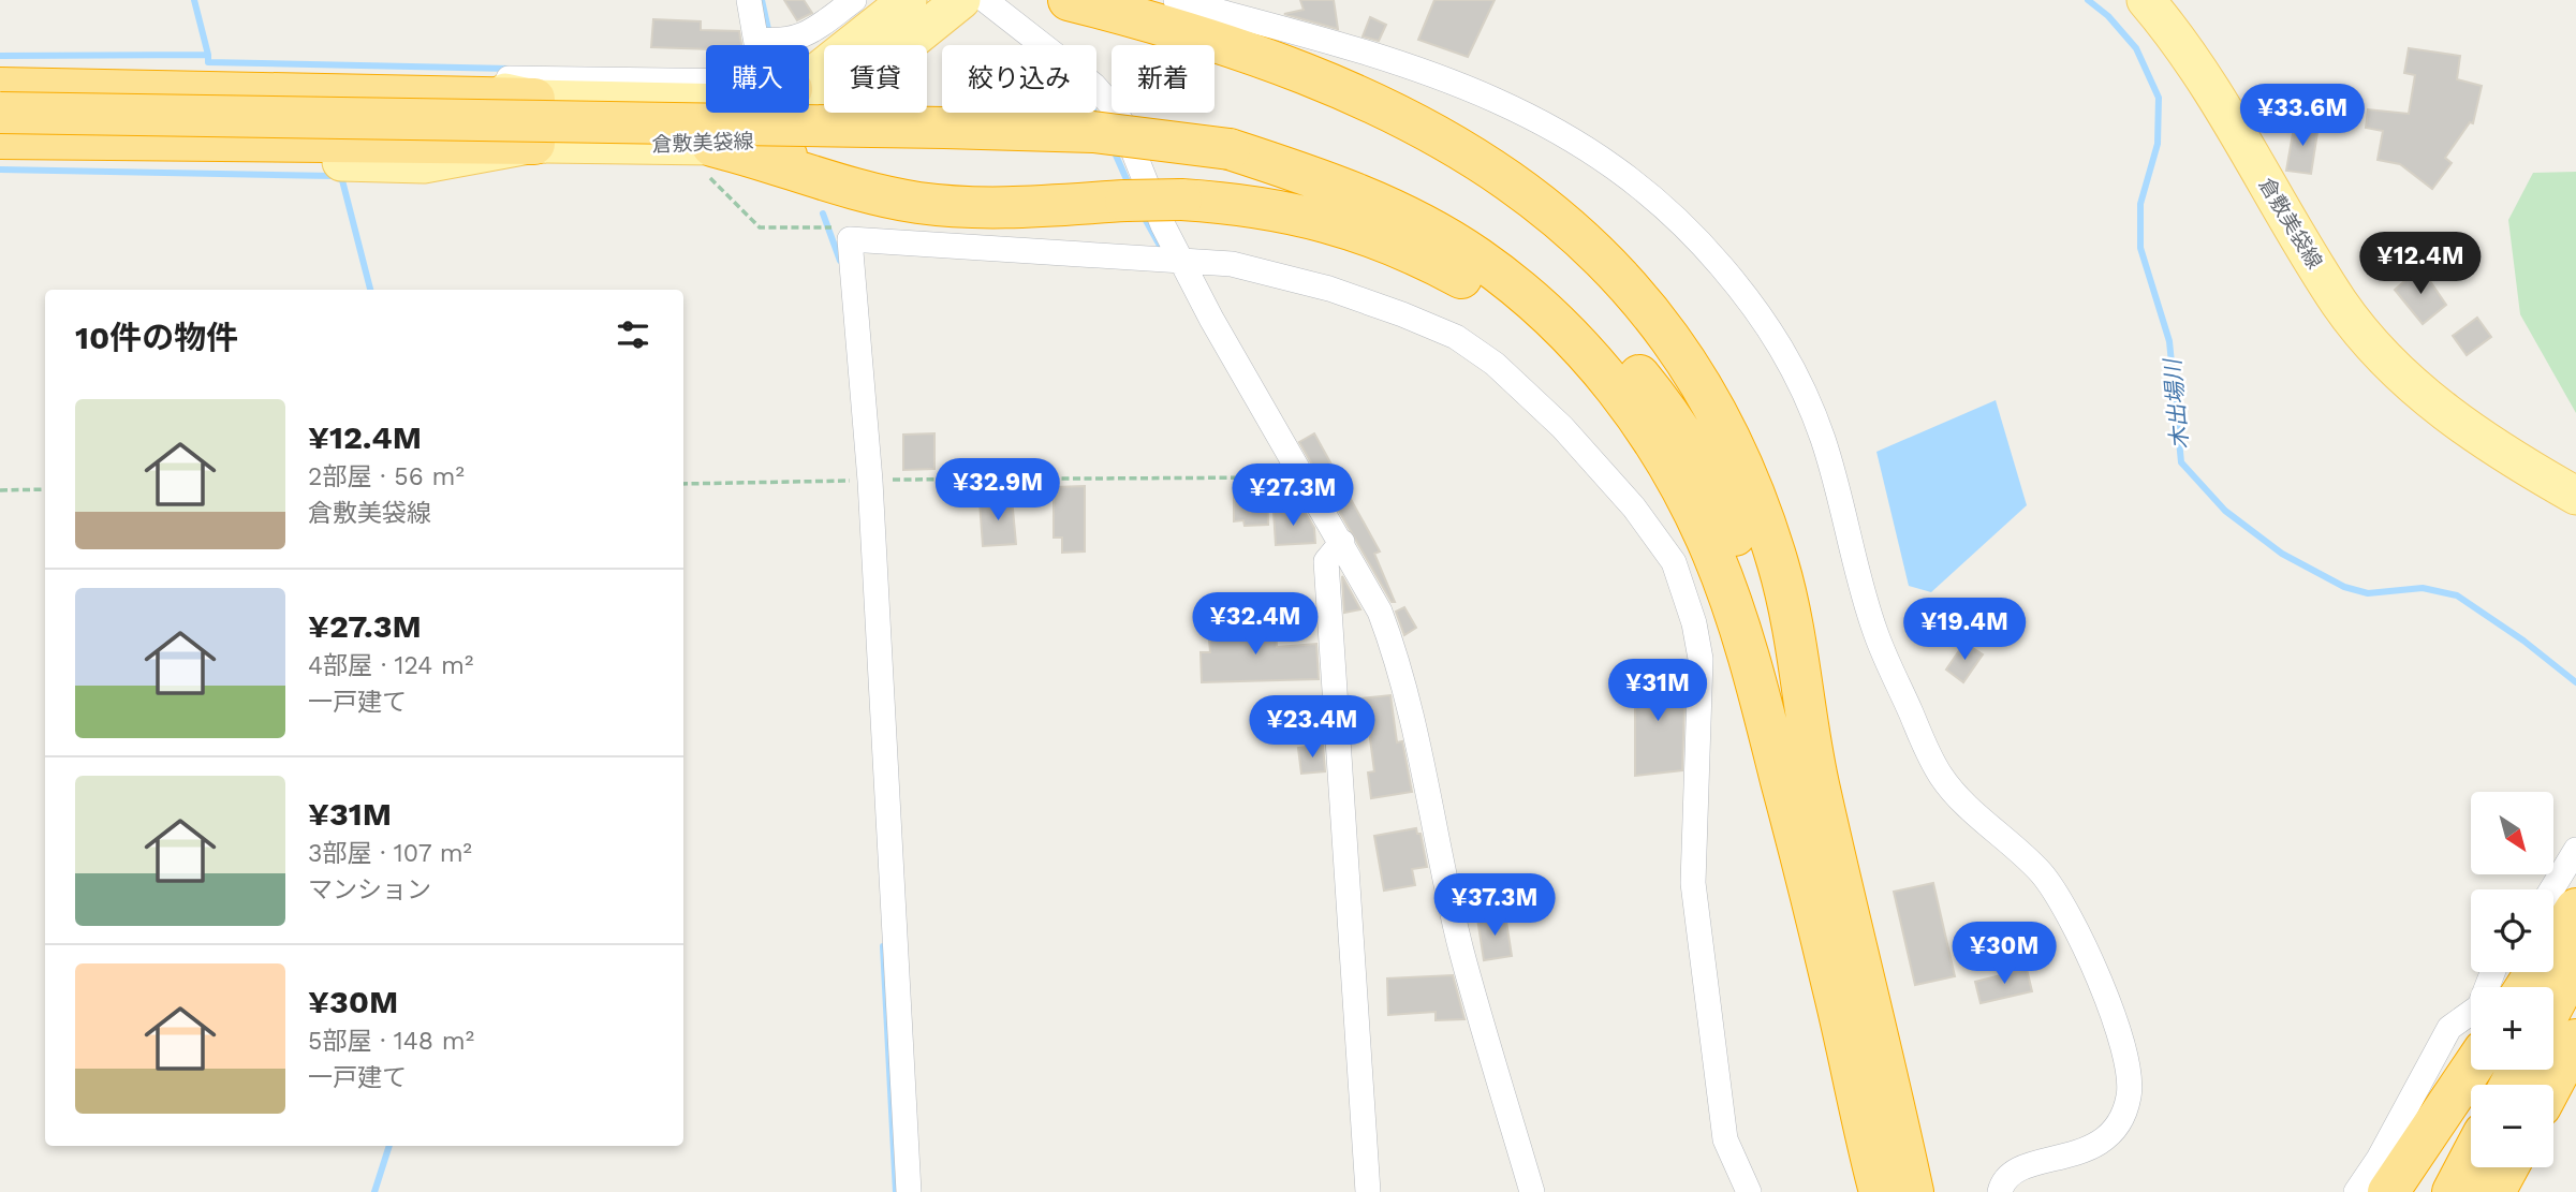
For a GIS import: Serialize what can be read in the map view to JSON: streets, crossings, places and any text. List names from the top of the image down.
{
  "streets": {
    "main road": ["倉敷美袋線"]
  },
  "water": ["木出場川"],
  "north": "bottom right",
  "page": {
    "chip": [
      "購入",
      "賃貸",
      "絞り込み",
      "新着"
    ],
    "price": [
      "¥33.6M",
      "¥12.4M",
      "¥32.9M",
      "¥27.3M",
      "¥32.4M",
      "¥19.4M",
      "¥31M",
      "¥23.4M",
      "¥37.3M",
      "¥30M"
    ],
    "heading": "10件の物件",
    "list": [
      {
        "name": "¥12.4M",
        "note": "2部屋 · 56 m² · 倉敷美袋線"
      },
      {
        "name": "¥27.3M",
        "note": "4部屋 · 124 m² · 一戸建て"
      },
      {
        "name": "¥31M",
        "note": "3部屋 · 107 m² · マンション"
      },
      {
        "name": "¥30M",
        "note": "5部屋 · 148 m² · 一戸建て"
      }
    ],
    "map_buttons": ["+", "−"]
  }
}
